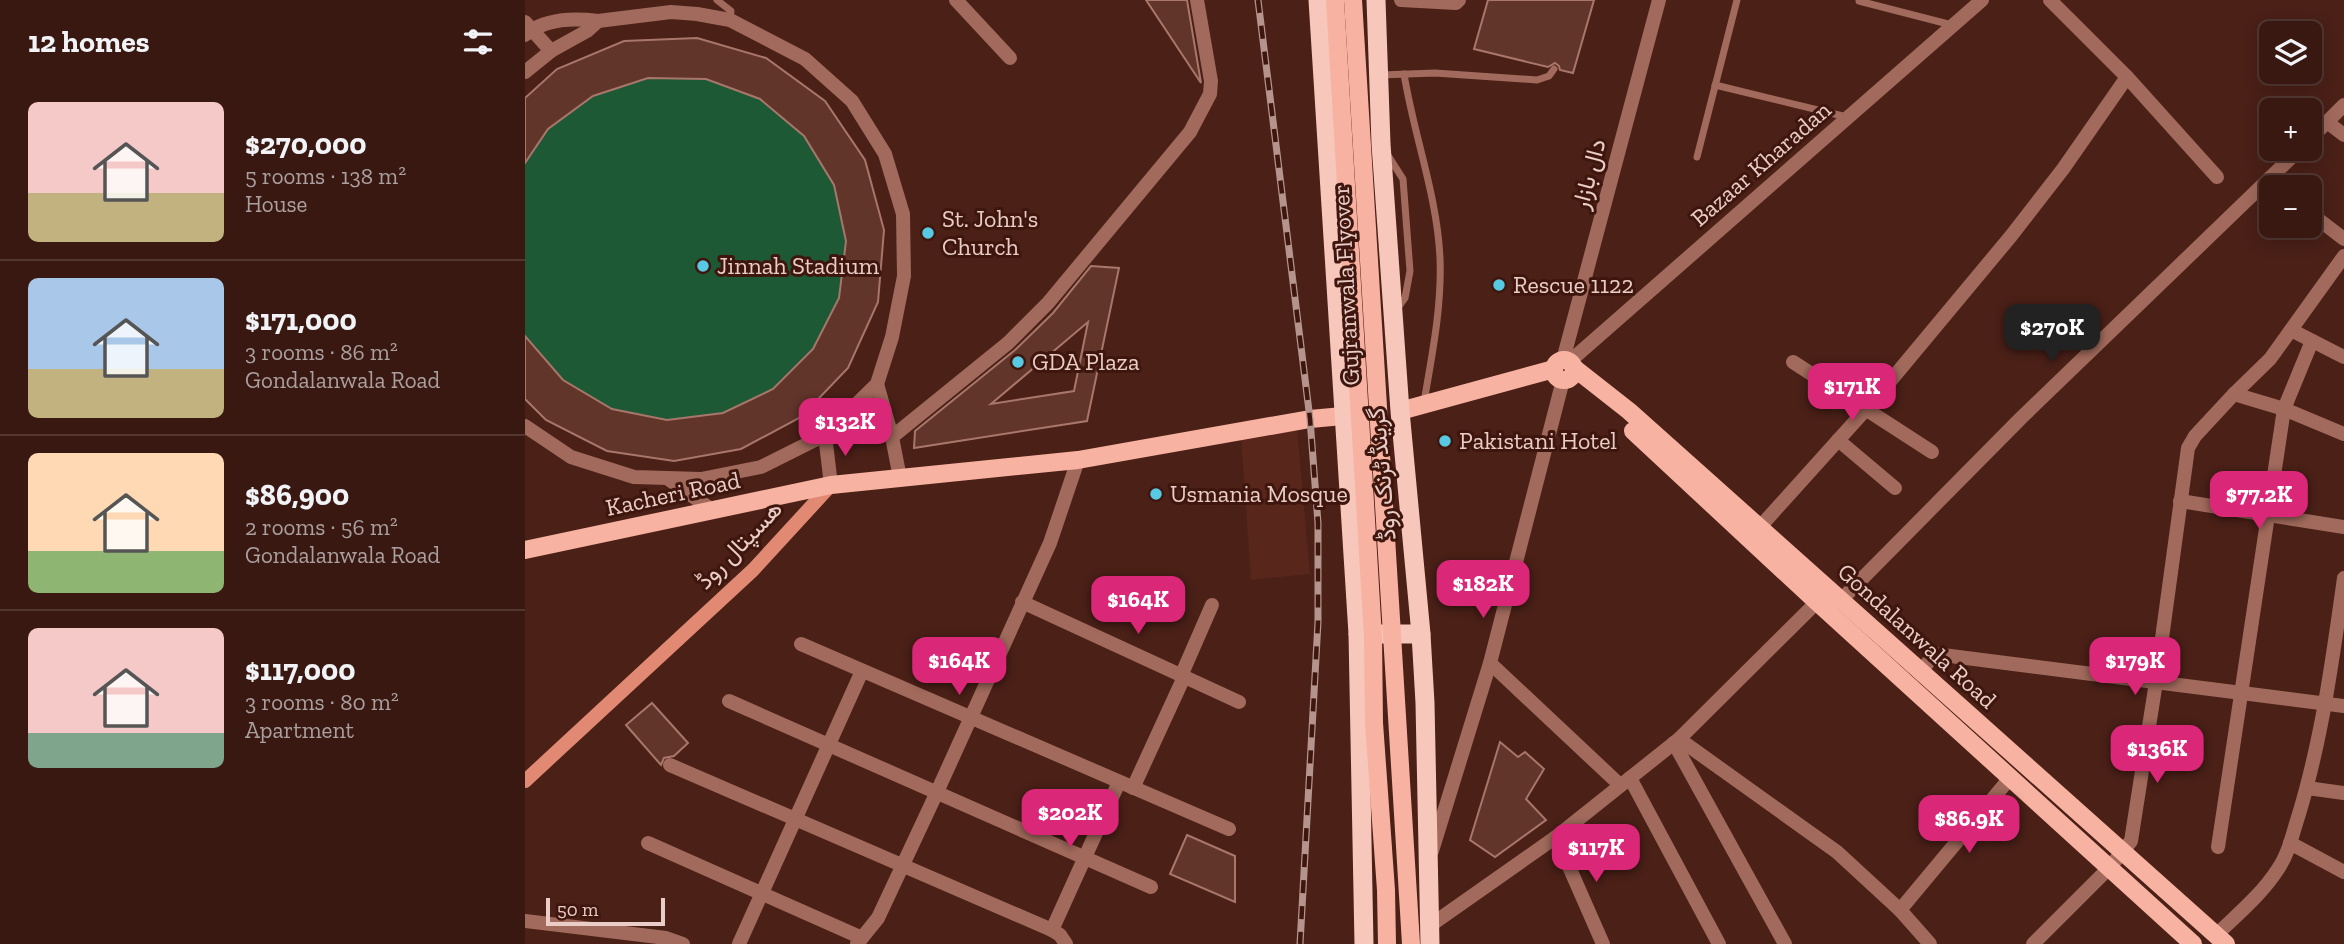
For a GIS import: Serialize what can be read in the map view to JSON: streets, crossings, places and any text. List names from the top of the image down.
{
  "streets": {
    "highway": ["گرینڈ ٹرنک روڈ"],
    "main road": [
      "Gujranwala Flyover",
      "Kacheri Road",
      "ھسپتال روڈ",
      "Gondalanwala Road"
    ],
    "street": ["Bazaar Kharadan", "دال بازار"]
  },
  "crossings": [
    ["Bazaar Kharadan", "دال بازار"],
    ["Bazaar Kharadan", "Gondalanwala Road"],
    ["دال بازار", "گرینڈ ٹرنک روڈ"],
    ["دال بازار", "Gondalanwala Road"],
    ["Kacheri Road", "ھسپتال روڈ"]
  ],
  "places": [
    "St. John's Church",
    "Jinnah Stadium",
    "Rescue 1122",
    "GDA Plaza",
    "Pakistani Hotel",
    "Usmania Mosque"
  ],
  "scale_bar": "50 m",
  "page": {
    "heading": "12 homes",
    "map_buttons": ["+", "−"],
    "list": [
      {
        "name": "$270,000",
        "note": "5 rooms · 138 m² · House"
      },
      {
        "name": "$171,000",
        "note": "3 rooms · 86 m² · Gondalanwala Road"
      },
      {
        "name": "$86,900",
        "note": "2 rooms · 56 m² · Gondalanwala Road"
      },
      {
        "name": "$117,000",
        "note": "3 rooms · 80 m² · Apartment"
      }
    ],
    "price": [
      "$270K",
      "$171K",
      "$132K",
      "$77.2K",
      "$182K",
      "$164K",
      "$164K",
      "$179K",
      "$136K",
      "$202K",
      "$86.9K",
      "$117K"
    ],
    "scale": "50 m"
  }
}
